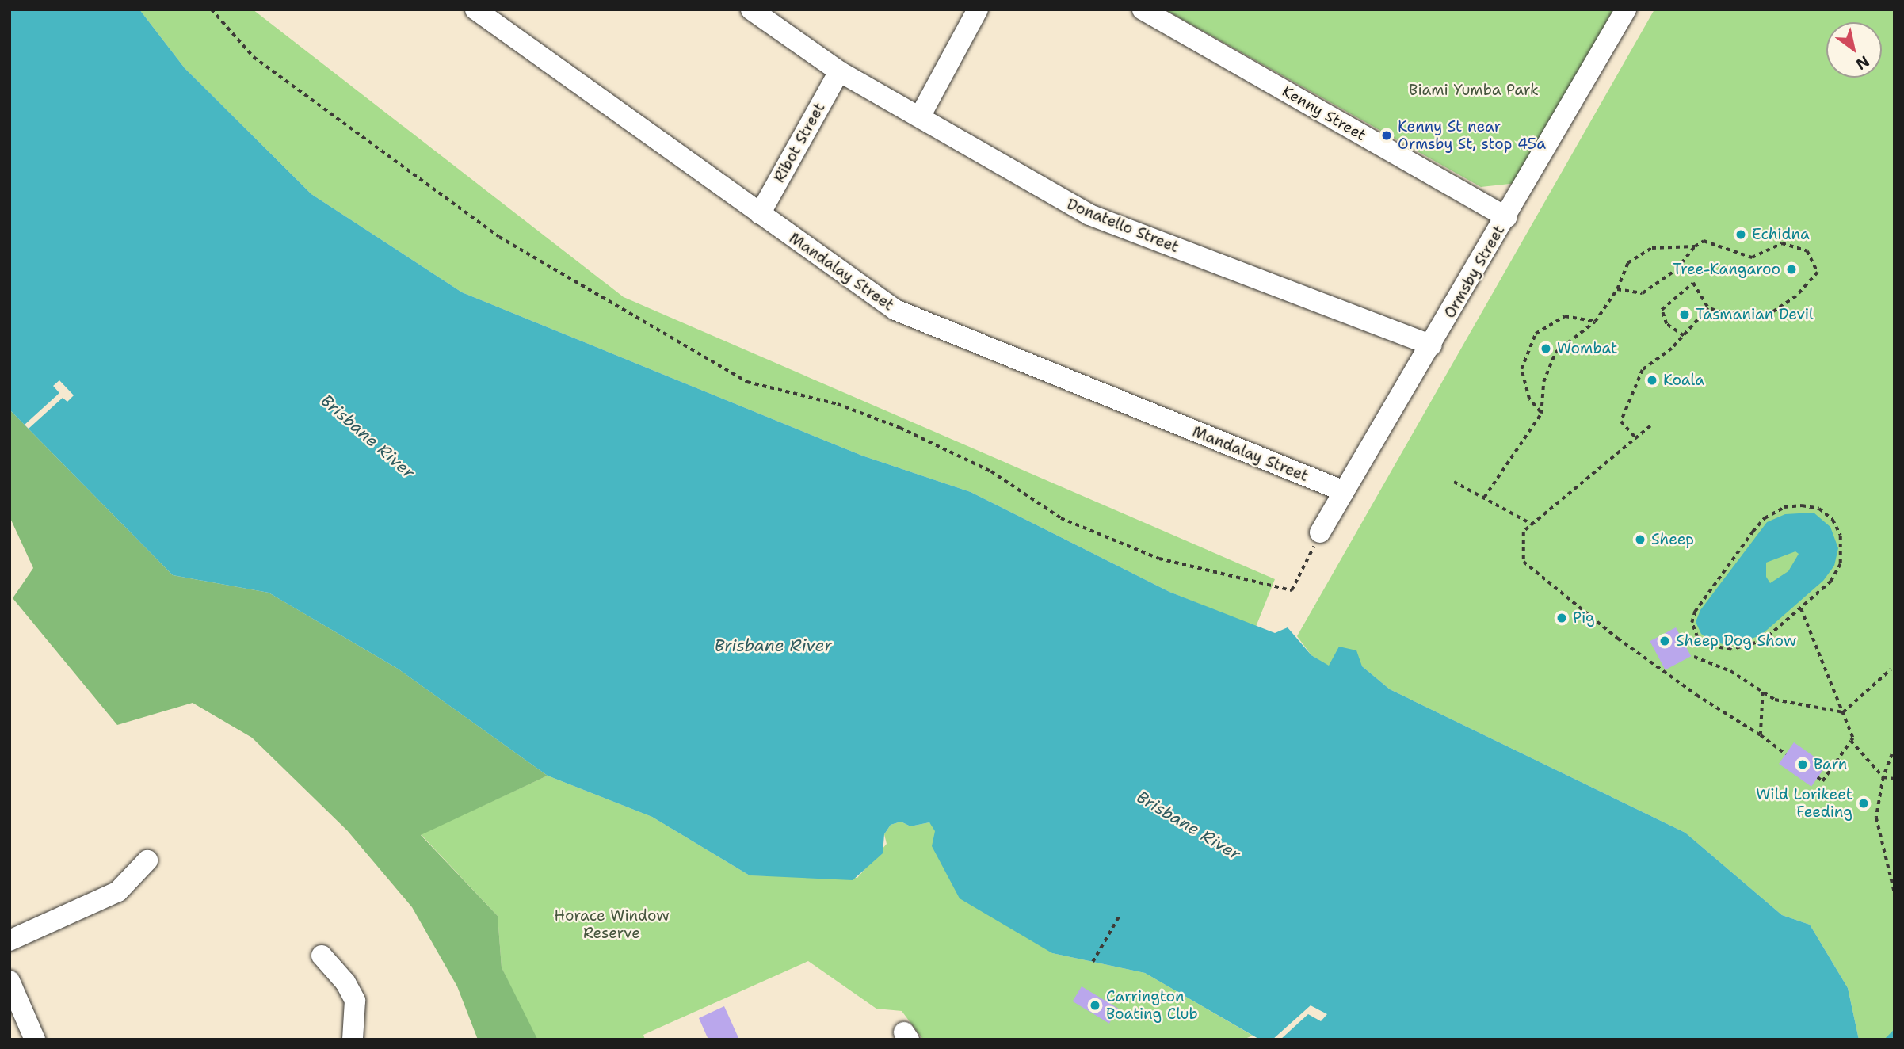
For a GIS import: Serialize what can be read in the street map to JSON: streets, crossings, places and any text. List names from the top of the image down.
{
  "streets": {
    "street": [
      "Kenny Street",
      "Ribot Street",
      "Donatello Street",
      "Mandalay Street",
      "Ormsby Street"
    ]
  },
  "crossings": [
    ["Kenny Street", "Ormsby Street"],
    ["Ribot Street", "Donatello Street"],
    ["Ribot Street", "Mandalay Street"],
    ["Donatello Street", "Ormsby Street"],
    ["Mandalay Street", "Ormsby Street"]
  ],
  "water": ["Brisbane River"],
  "parks": ["Biami Yumba Park", "Horace Window Reserve"],
  "places": [
    "Kenny St near Ormsby St, stop 45a",
    "Echidna",
    "Tree-Kangaroo",
    "Tasmanian Devil",
    "Wombat",
    "Koala",
    "Sheep",
    "Pig",
    "Sheep Dog Show",
    "Barn",
    "Wild Lorikeet Feeding",
    "Carrington Boating Club"
  ],
  "north": "bottom right"
}
